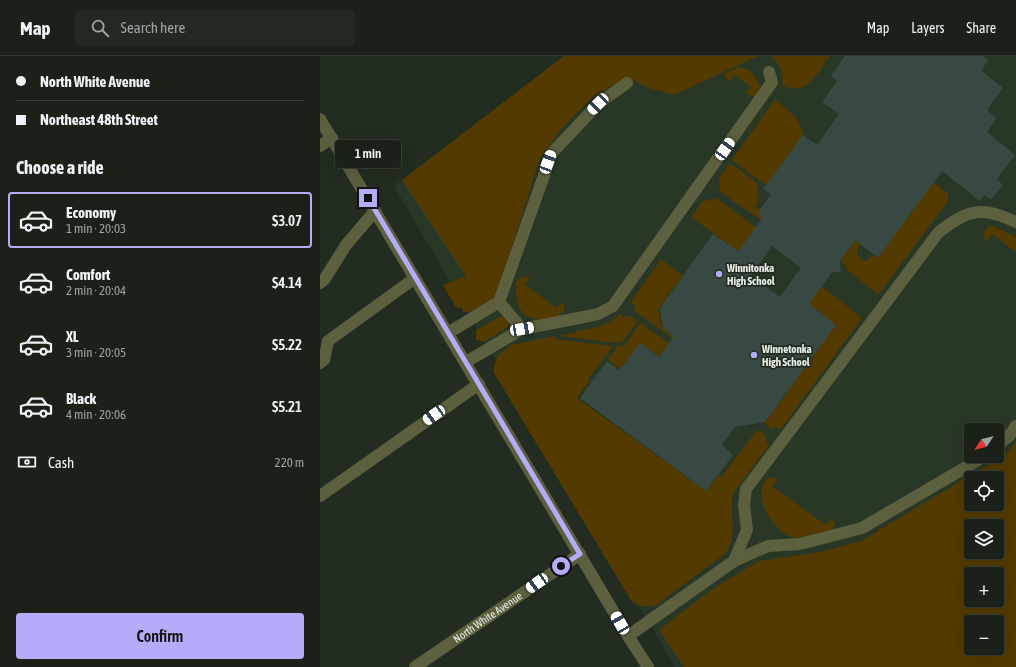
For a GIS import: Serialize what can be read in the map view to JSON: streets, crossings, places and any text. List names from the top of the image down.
{
  "streets": {
    "street": ["North White Avenue"]
  },
  "places": ["Winnitonka High School", "Winnetonka High School"],
  "north": "bottom left",
  "page": {
    "header": "Map",
    "search": "Search here",
    "nav": ["Map", "Layers", "Share"],
    "banner": ["North White Avenue", "Northeast 48th Street"],
    "bubble": "1 min",
    "heading": "Choose a ride",
    "list": [
      {
        "name": "Economy",
        "note": "1 min · 20:03",
        "value": "$3.07"
      },
      {
        "name": "Comfort",
        "note": "2 min · 20:04",
        "value": "$4.14"
      },
      {
        "name": "XL",
        "note": "3 min · 20:05",
        "value": "$5.22"
      },
      {
        "name": "Black",
        "note": "4 min · 20:06",
        "value": "$5.21"
      }
    ],
    "map_buttons": ["+", "−"],
    "pay": ["Cash", "220 m"],
    "buttons": "Confirm"
  }
}
